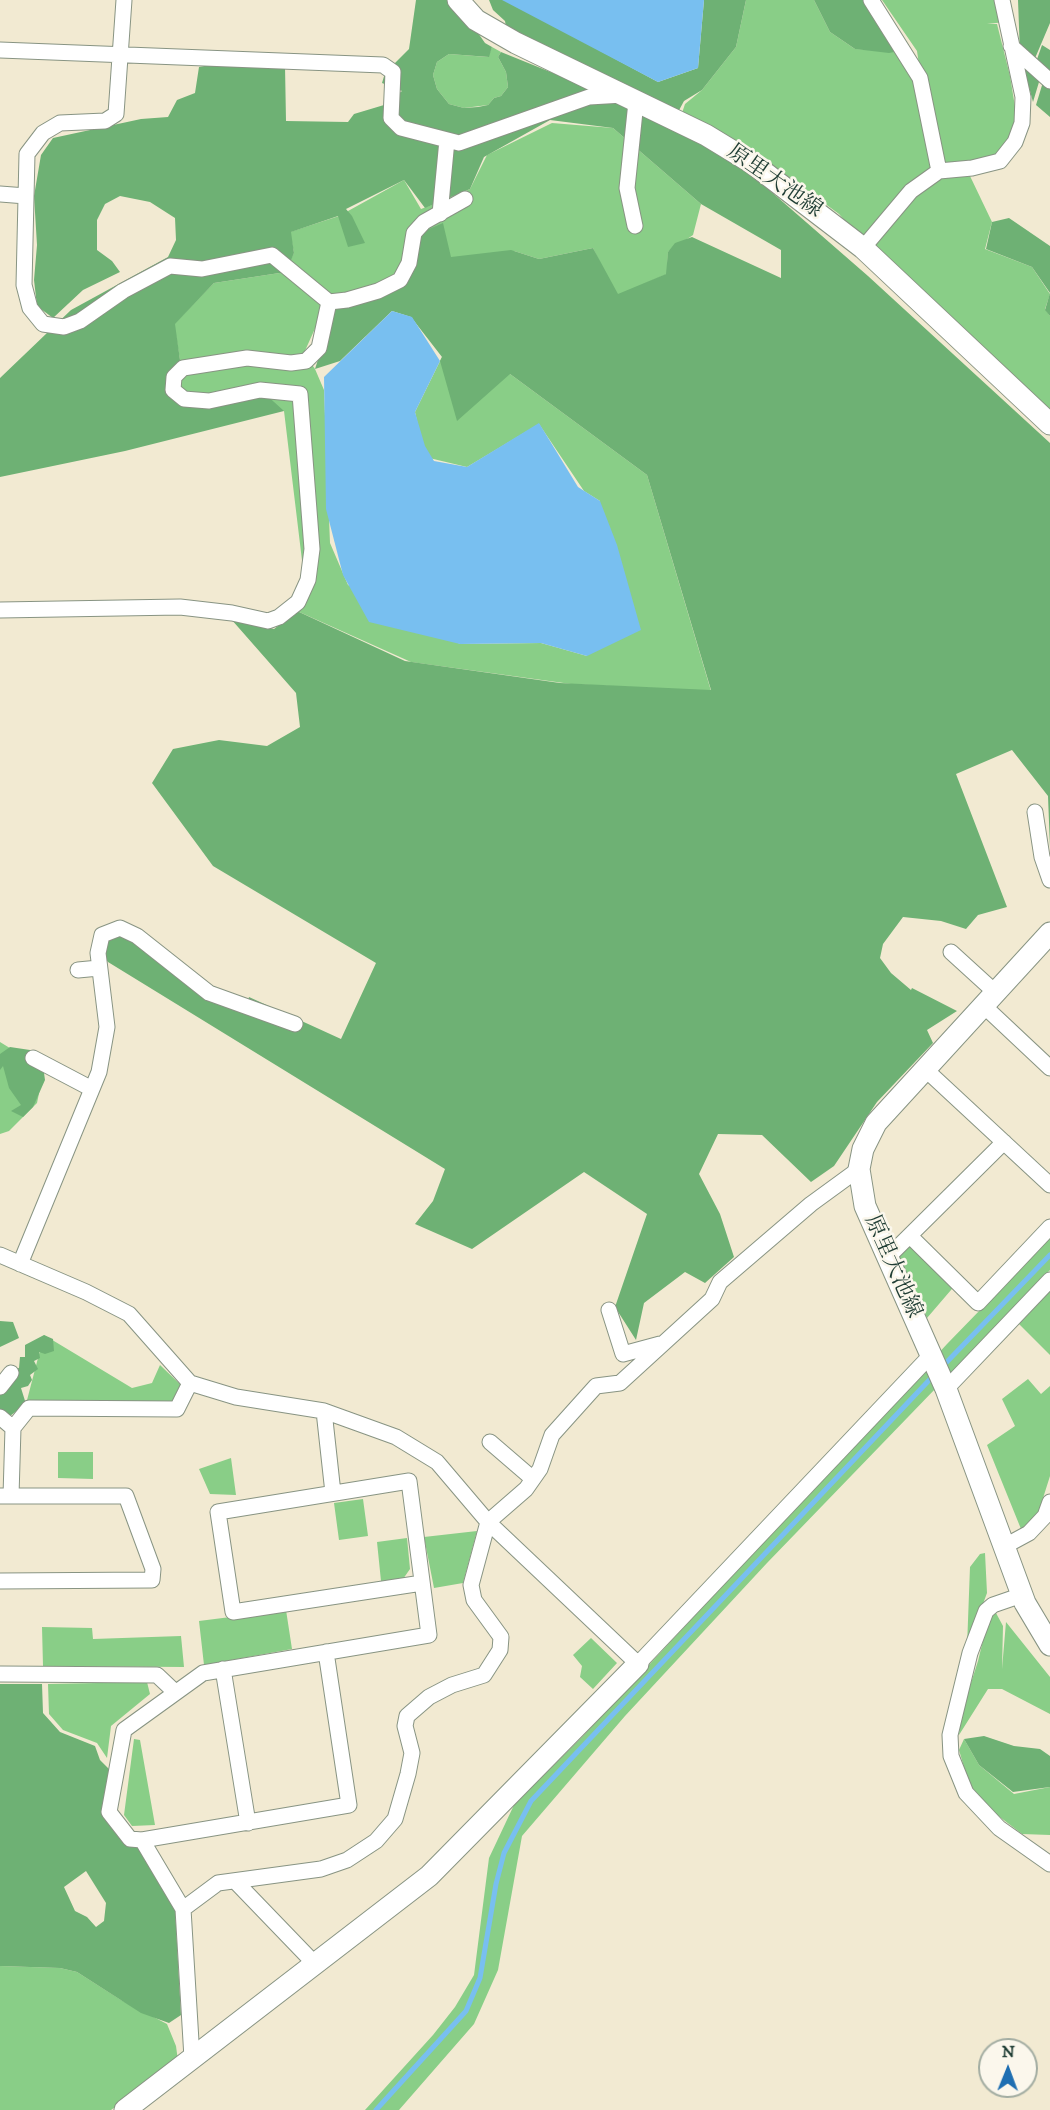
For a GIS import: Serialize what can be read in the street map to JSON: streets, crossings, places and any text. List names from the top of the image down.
{
  "streets": {
    "main road": ["原里大池線"]
  },
  "north": "top"
}
